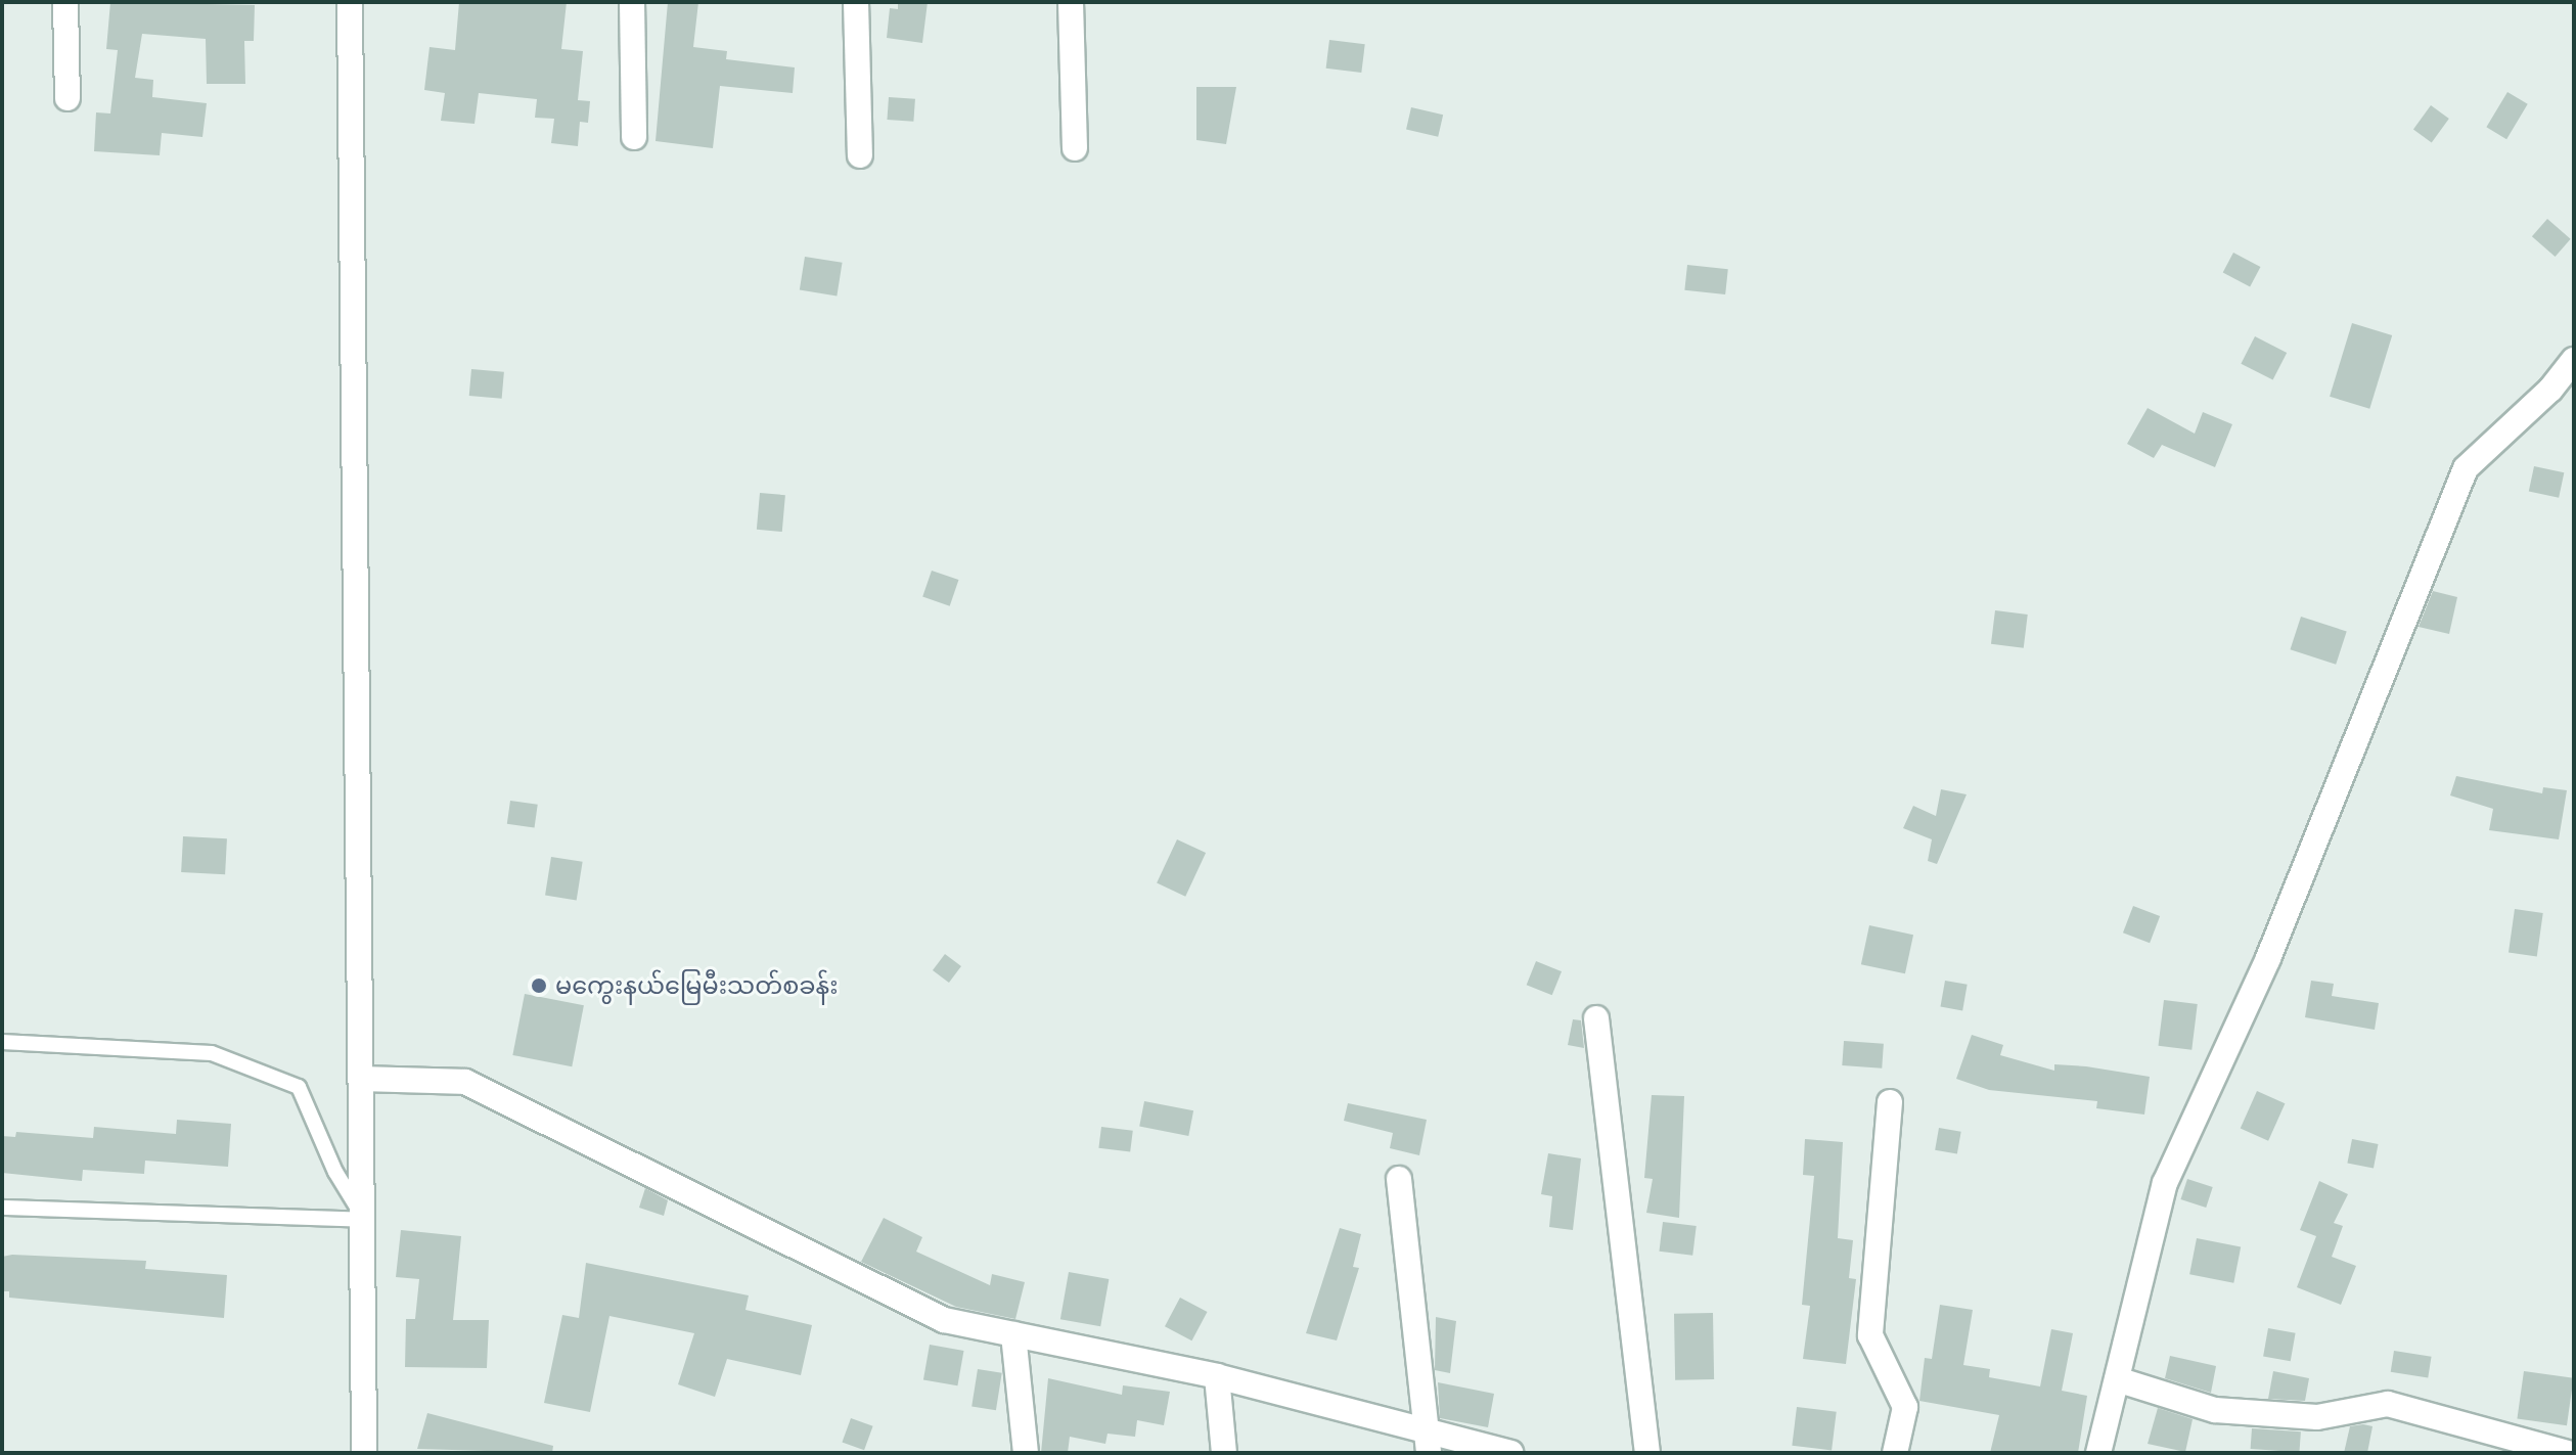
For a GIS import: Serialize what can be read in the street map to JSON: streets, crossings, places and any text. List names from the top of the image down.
{
  "places": ["မကွေးနယ်မြေမီးသတ်စခန်း"]
}
